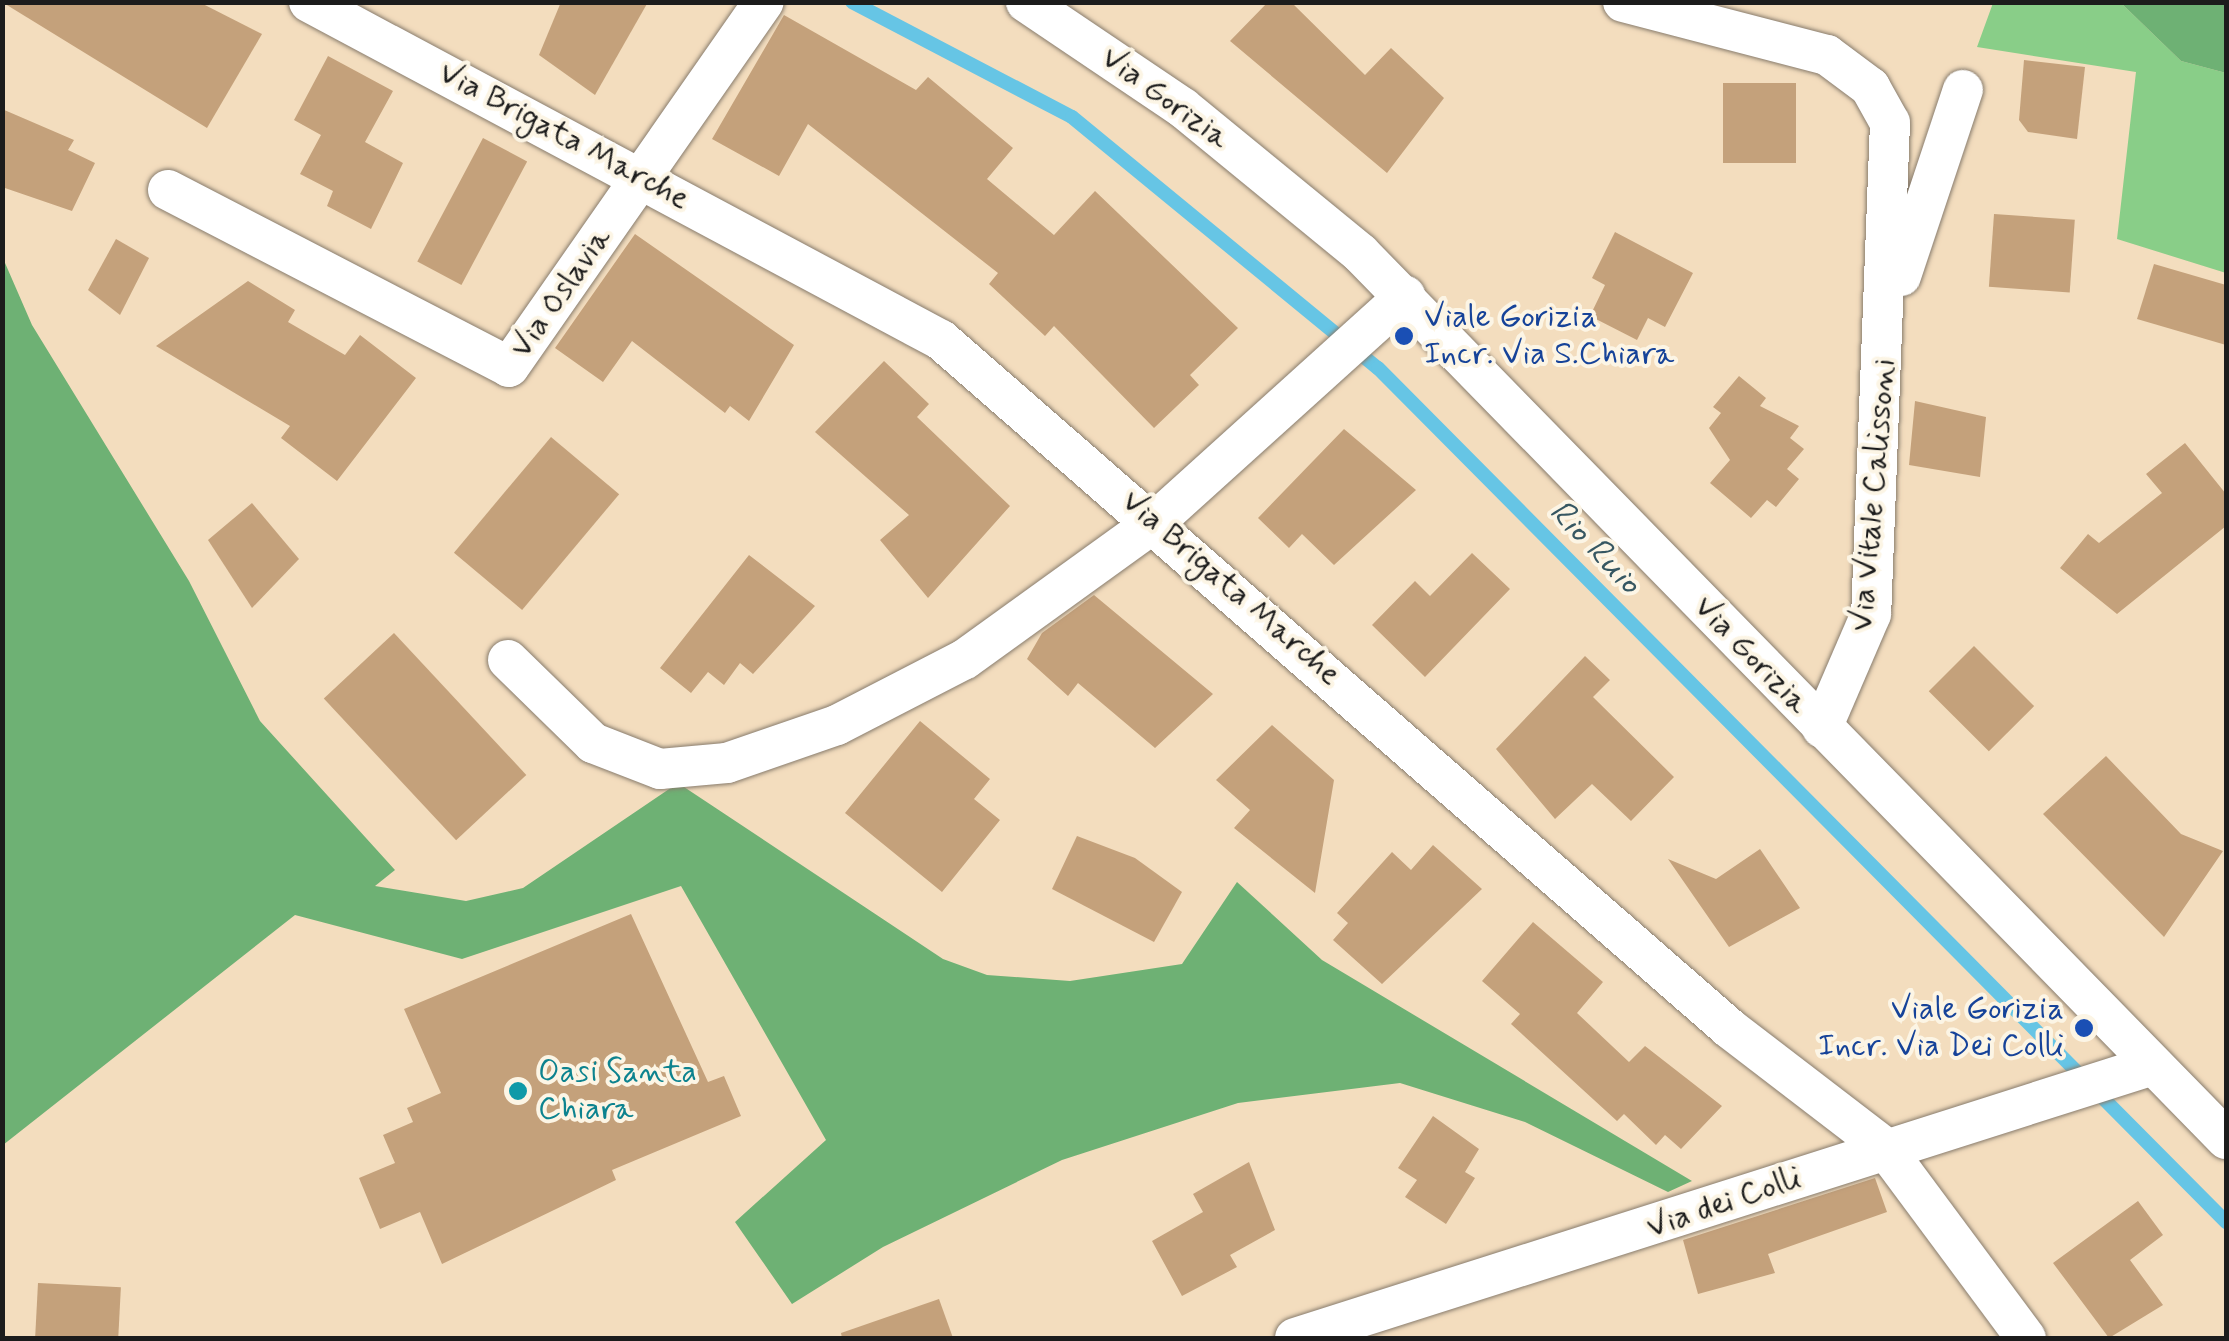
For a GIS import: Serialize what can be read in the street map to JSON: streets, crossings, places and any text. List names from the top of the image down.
{
  "streets": {
    "street": [
      "Via Gorizia",
      "Via Brigata Marche",
      "Via Oslavia",
      "Via Vitale Calissoni",
      "Via dei Colli"
    ]
  },
  "crossings": [
    ["Via Gorizia", "Via Vitale Calissoni"],
    ["Via Gorizia", "Via dei Colli"],
    ["Via Brigata Marche", "Via Oslavia"],
    ["Via Brigata Marche", "Via dei Colli"]
  ],
  "water": ["Rio Ruio"],
  "places": ["Viale Gorizia Incr. Via S.Chiara", "Viale Gorizia Incr. Via Dei Colli", "Oasi Santa Chiara"]
}
